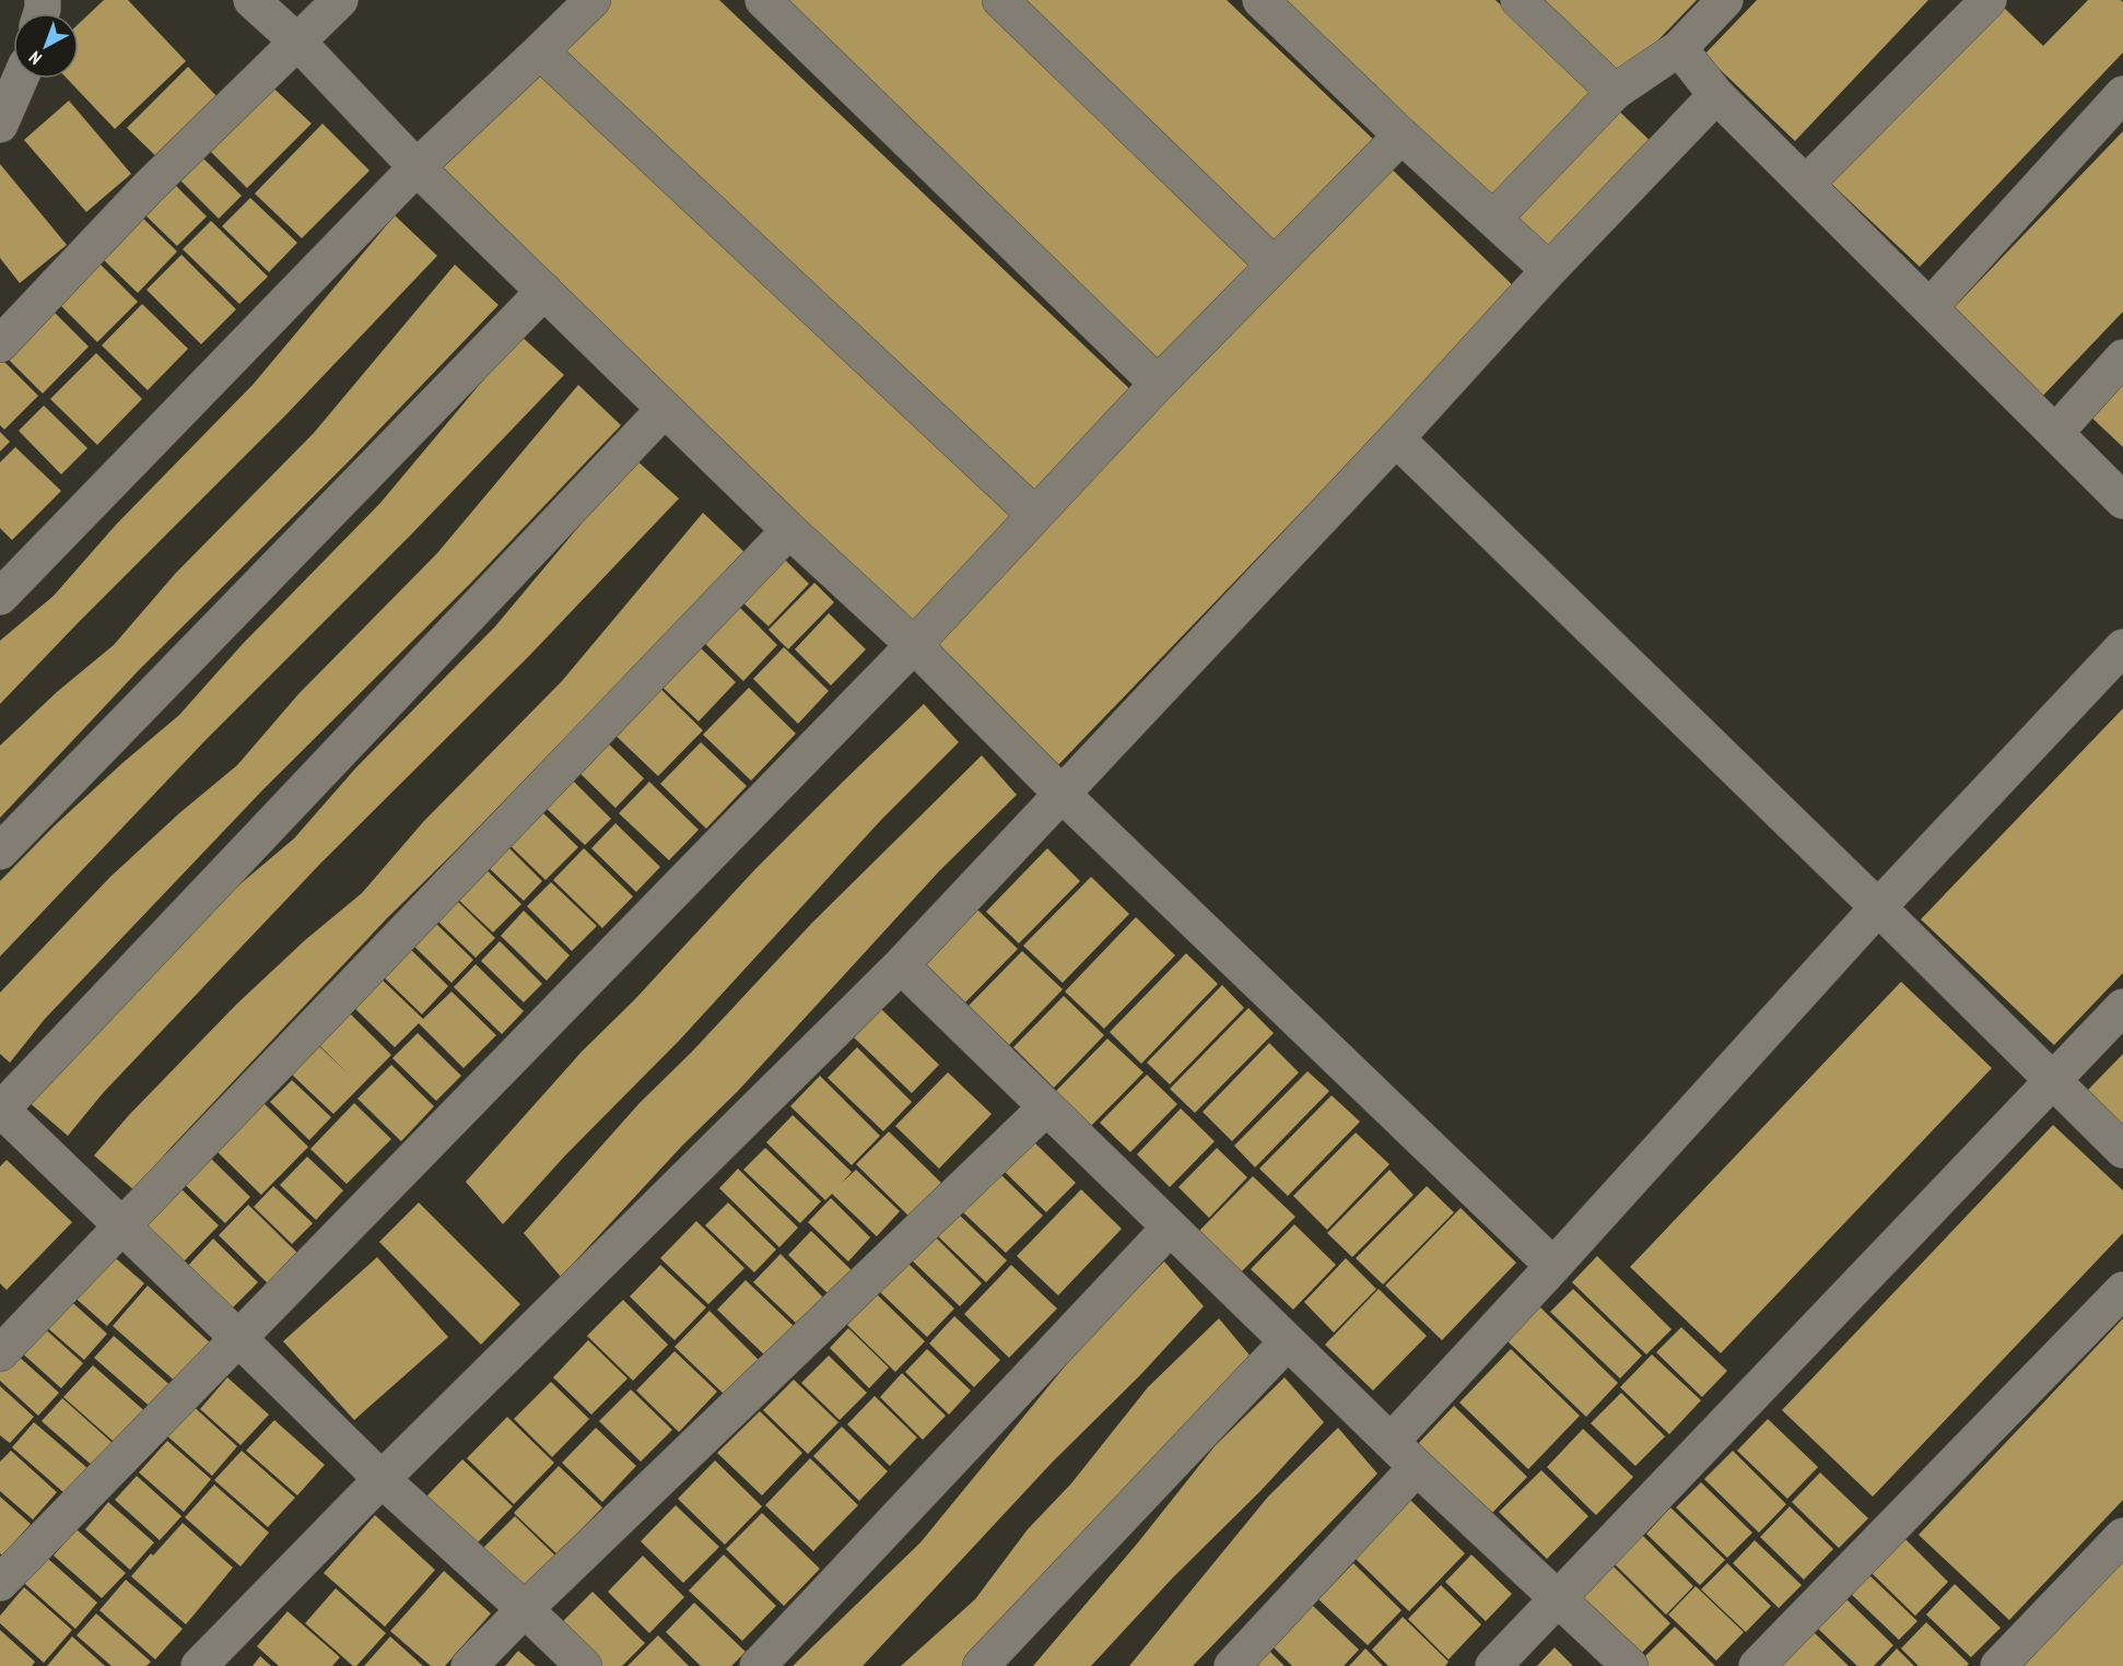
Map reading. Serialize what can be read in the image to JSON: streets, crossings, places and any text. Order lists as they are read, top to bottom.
{
  "north": "bottom left"
}
